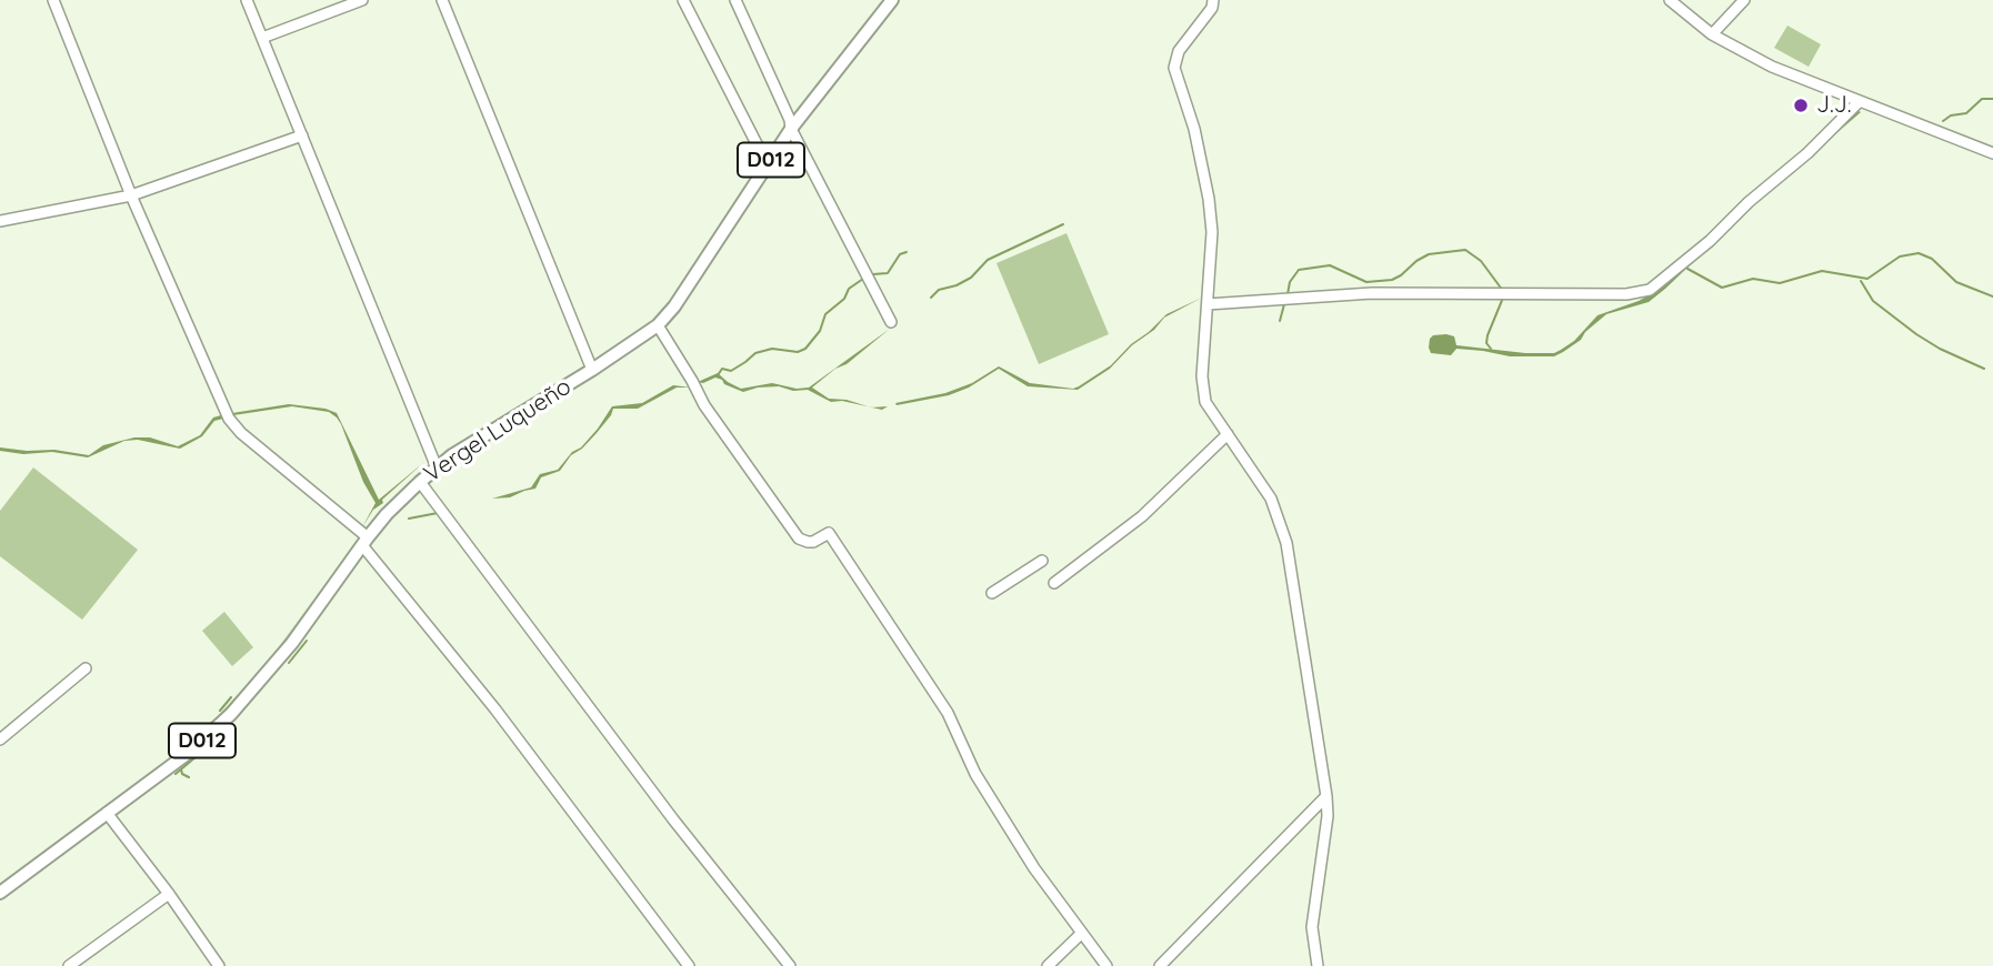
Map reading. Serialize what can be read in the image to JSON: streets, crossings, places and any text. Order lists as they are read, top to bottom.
{
  "streets": {
    "main road": ["D012", "Vergel Luqueño"]
  },
  "places": ["J.J."]
}
